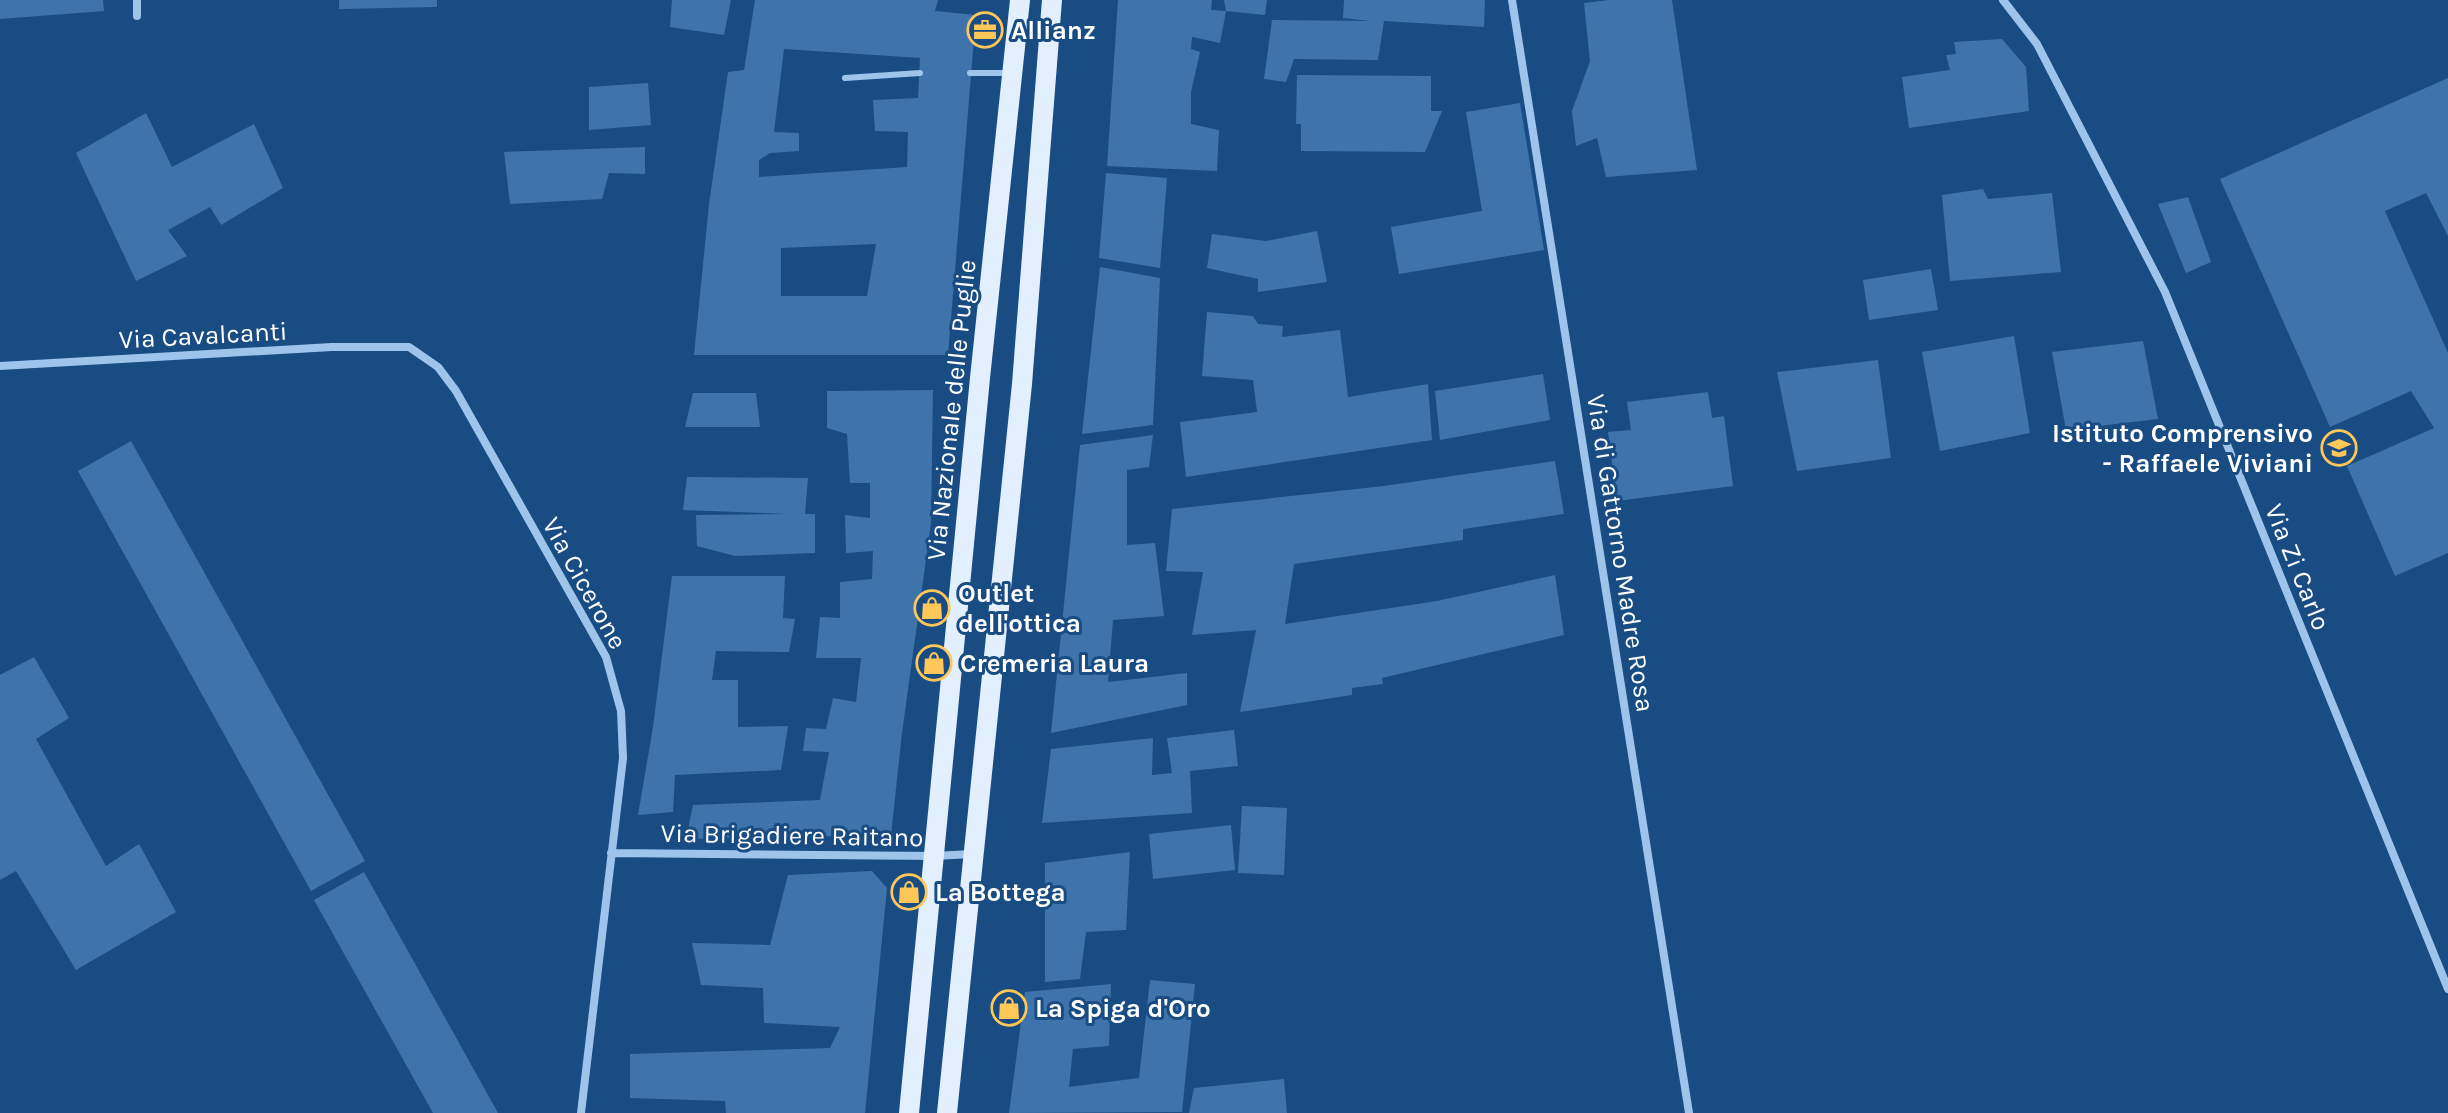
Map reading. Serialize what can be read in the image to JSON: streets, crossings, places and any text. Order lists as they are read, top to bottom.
{
  "streets": {
    "main road": ["Via Nazionale delle Puglie"],
    "street": [
      "Via Cavalcanti",
      "Via di Gattorno Madre Rosa",
      "Via Zi Carlo",
      "Via Cicerone",
      "Via Brigadiere Raitano"
    ]
  },
  "crossings": [
    ["Via Cavalcanti", "Via Cicerone"],
    ["Via Nazionale delle Puglie", "Via Brigadiere Raitano"],
    ["Via Cicerone", "Via Brigadiere Raitano"]
  ],
  "places": {
    "office": ["Allianz"],
    "school or university": ["Istituto Comprensivo - Raffaele Viviani"],
    "shop": [
      "Outlet dell'ottica",
      "Cremeria Laura",
      "La Bottega",
      "La Spiga d'Oro"
    ]
  }
}
